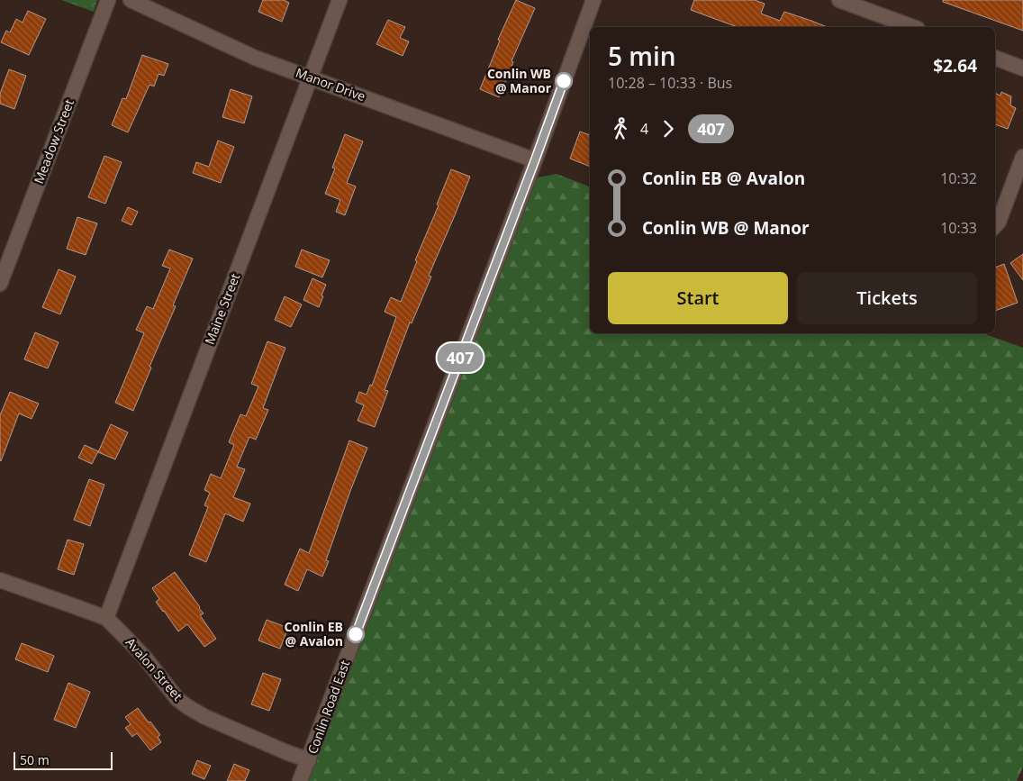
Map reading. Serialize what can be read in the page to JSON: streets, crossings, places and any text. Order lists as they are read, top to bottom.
{
  "streets": {
    "street": [
      "Manor Drive",
      "Meadow Street",
      "Maine Street",
      "Avalon Street",
      "Conlin Road East"
    ]
  },
  "crossings": [
    ["Manor Drive", "Maine Street"],
    ["Manor Drive", "Conlin Road East"],
    ["Maine Street", "Avalon Street"],
    ["Avalon Street", "Conlin Road East"]
  ],
  "places": ["Conlin WB @ Manor", "Conlin EB @ Avalon"],
  "lines": ["bus line 407"],
  "scale_bar": "50 m",
  "page": {
    "on_map": "407",
    "heading": ["5 min", "10:28 – 10:33 · Bus", "$2.64"],
    "legs": ["4", "407"],
    "list": [
      {
        "name": "Conlin EB @ Avalon",
        "value": "10:32"
      },
      {
        "name": "Conlin WB @ Manor",
        "value": "10:33"
      }
    ],
    "buttons": ["Start", "Tickets"],
    "scale": "50 m"
  }
}
